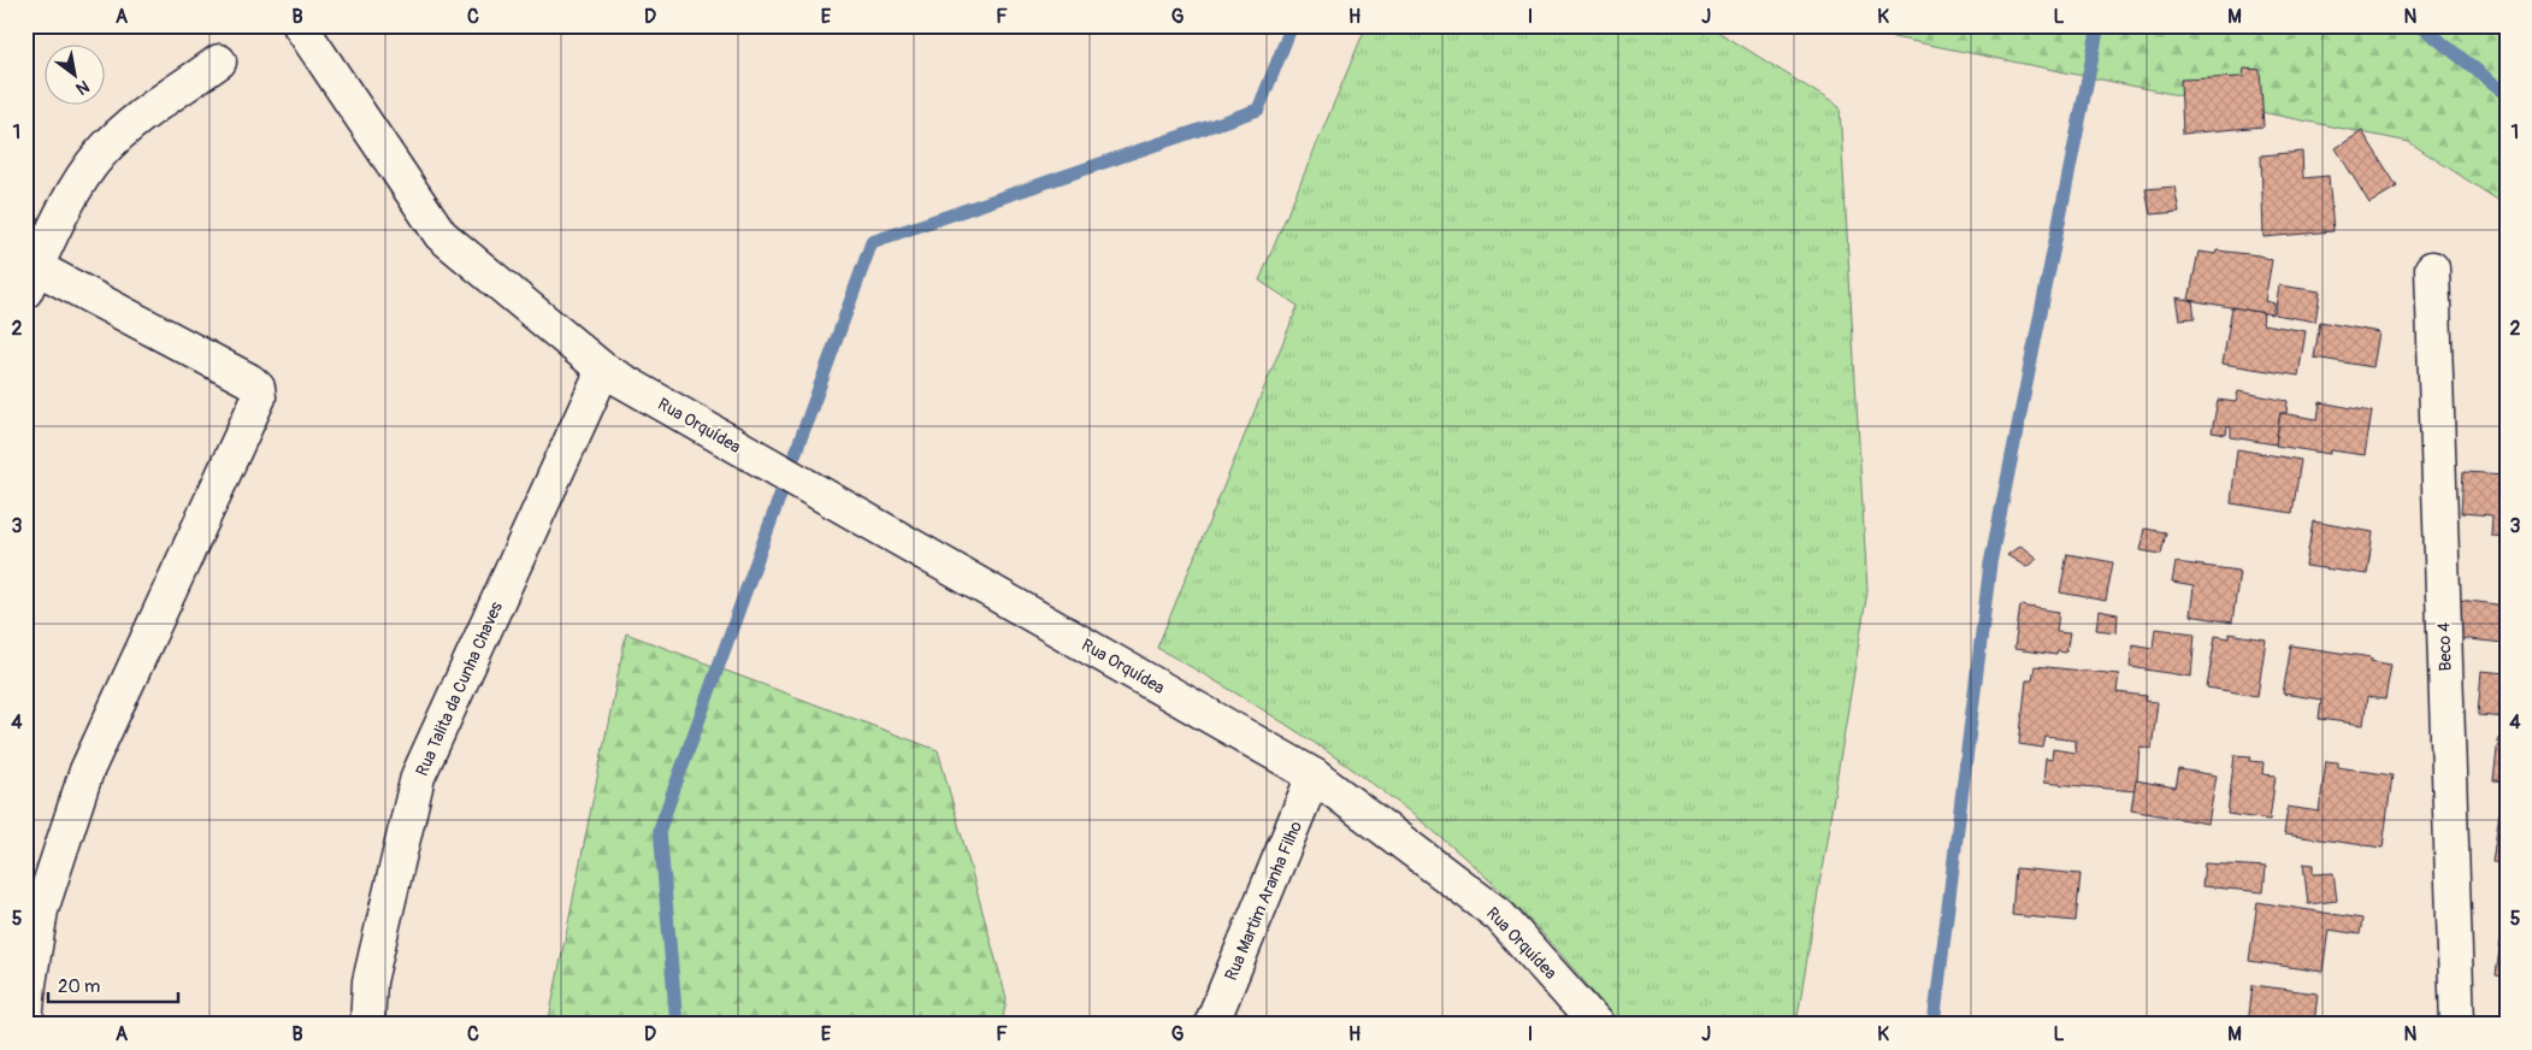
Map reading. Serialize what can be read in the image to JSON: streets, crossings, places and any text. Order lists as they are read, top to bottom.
{
  "streets": {
    "street": [
      "Rua Orquídea",
      "Beco 4",
      "Rua Talita da Cunha Chaves",
      "Rua Martim Aranha Filho"
    ]
  },
  "crossings": [
    ["Rua Orquídea", "Rua Talita da Cunha Chaves"],
    ["Rua Orquídea", "Rua Martim Aranha Filho"]
  ],
  "scale_bar": "20 m",
  "north": "bottom right",
  "grid": {
    "columns": [
      "A",
      "B",
      "C",
      "D",
      "E",
      "F",
      "G",
      "H",
      "I",
      "J",
      "K",
      "L",
      "M",
      "N"
    ],
    "rows": [
      "1",
      "2",
      "3",
      "4",
      "5"
    ]
  }
}
